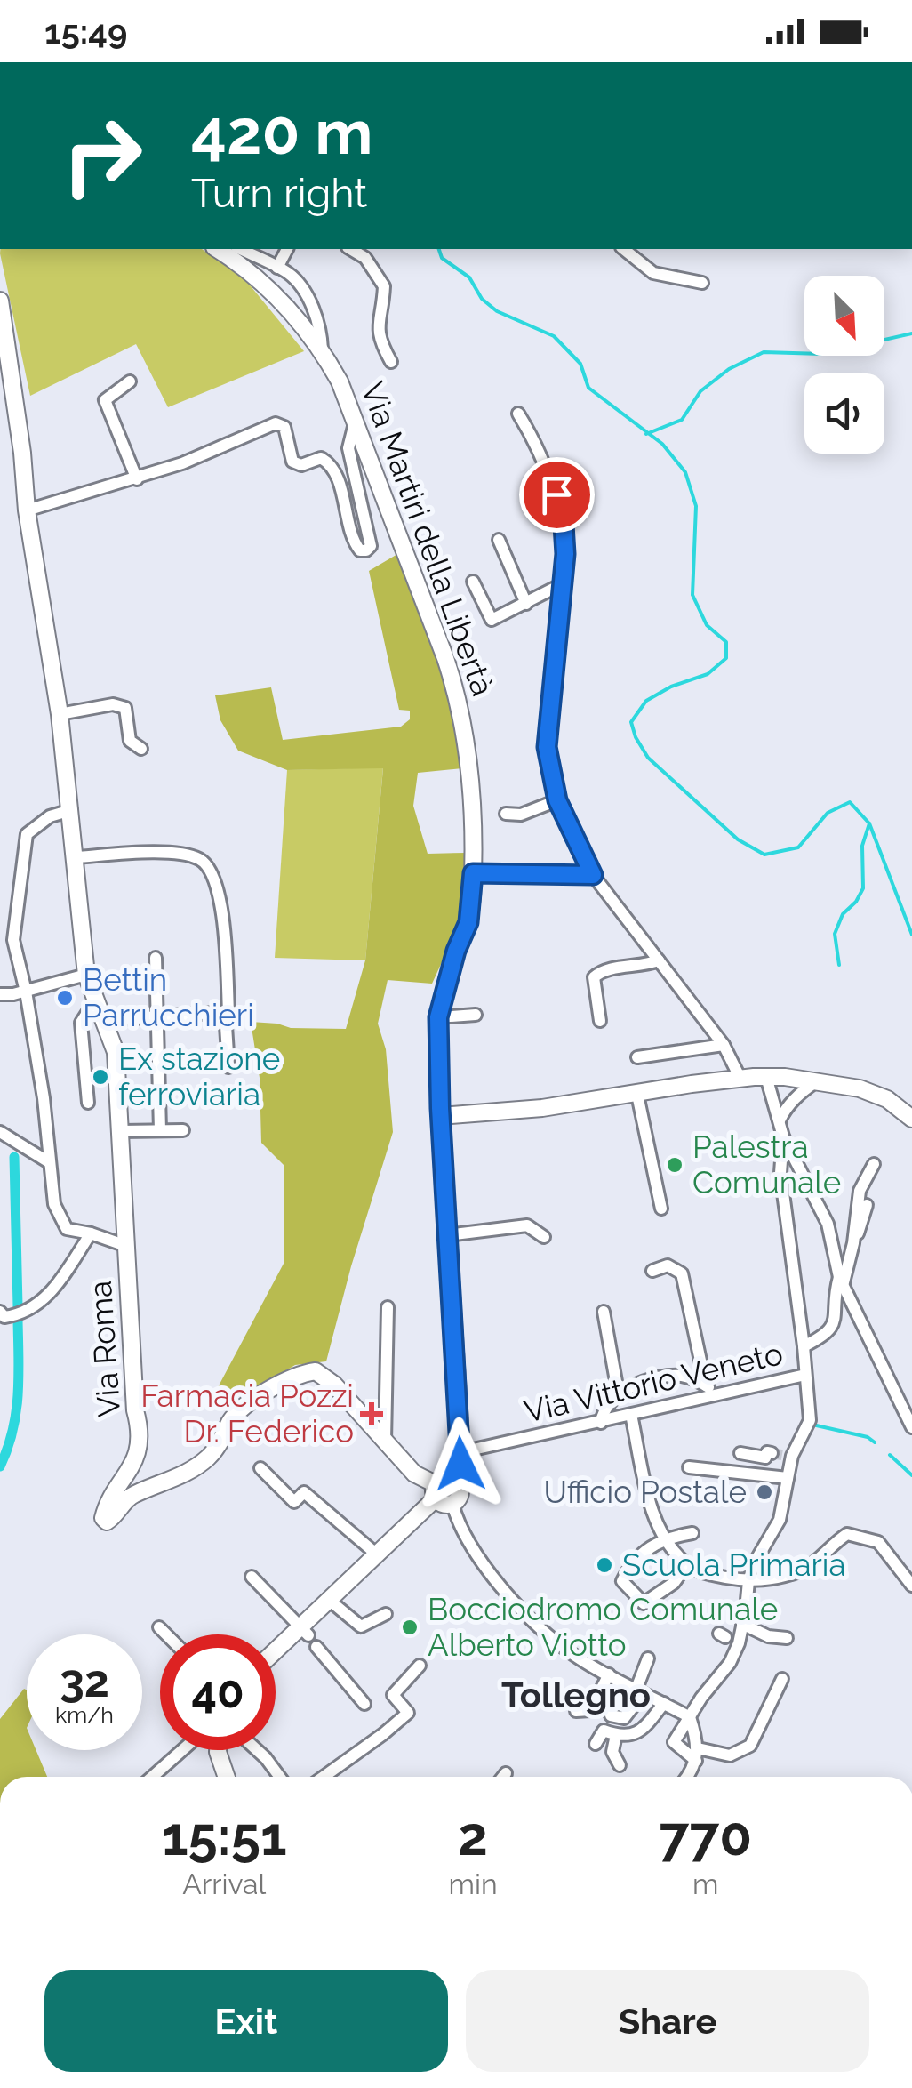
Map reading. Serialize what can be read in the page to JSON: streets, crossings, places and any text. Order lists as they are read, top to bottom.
{
  "streets": {
    "street": ["Via Martiri della Libertà", "Via Roma", "Via Vittorio Veneto"]
  },
  "crossings": [
    ["Via Martiri della Libertà", "Via Roma"],
    ["Via Martiri della Libertà", "Via Vittorio Veneto"]
  ],
  "districts": ["Tollegno"],
  "places": {
    "other": [
      "Bettin Parrucchieri",
      "Ex stazione ferroviaria",
      "Palestra Comunale",
      "Ufficio Postale",
      "Scuola Primaria",
      "Bocciodromo Comunale Alberto Viotto"
    ],
    "health": ["Farmacia Pozzi Dr. Federico"]
  },
  "north": "bottom right",
  "page": {
    "status": "15:49",
    "turn": ["420 m", "Turn right"],
    "speed": "32 km/h",
    "limit": "40",
    "eta": [
      "15:51",
      "Arrival",
      "2",
      "min",
      "770",
      "m"
    ],
    "buttons": ["Exit", "Share"]
  }
}
